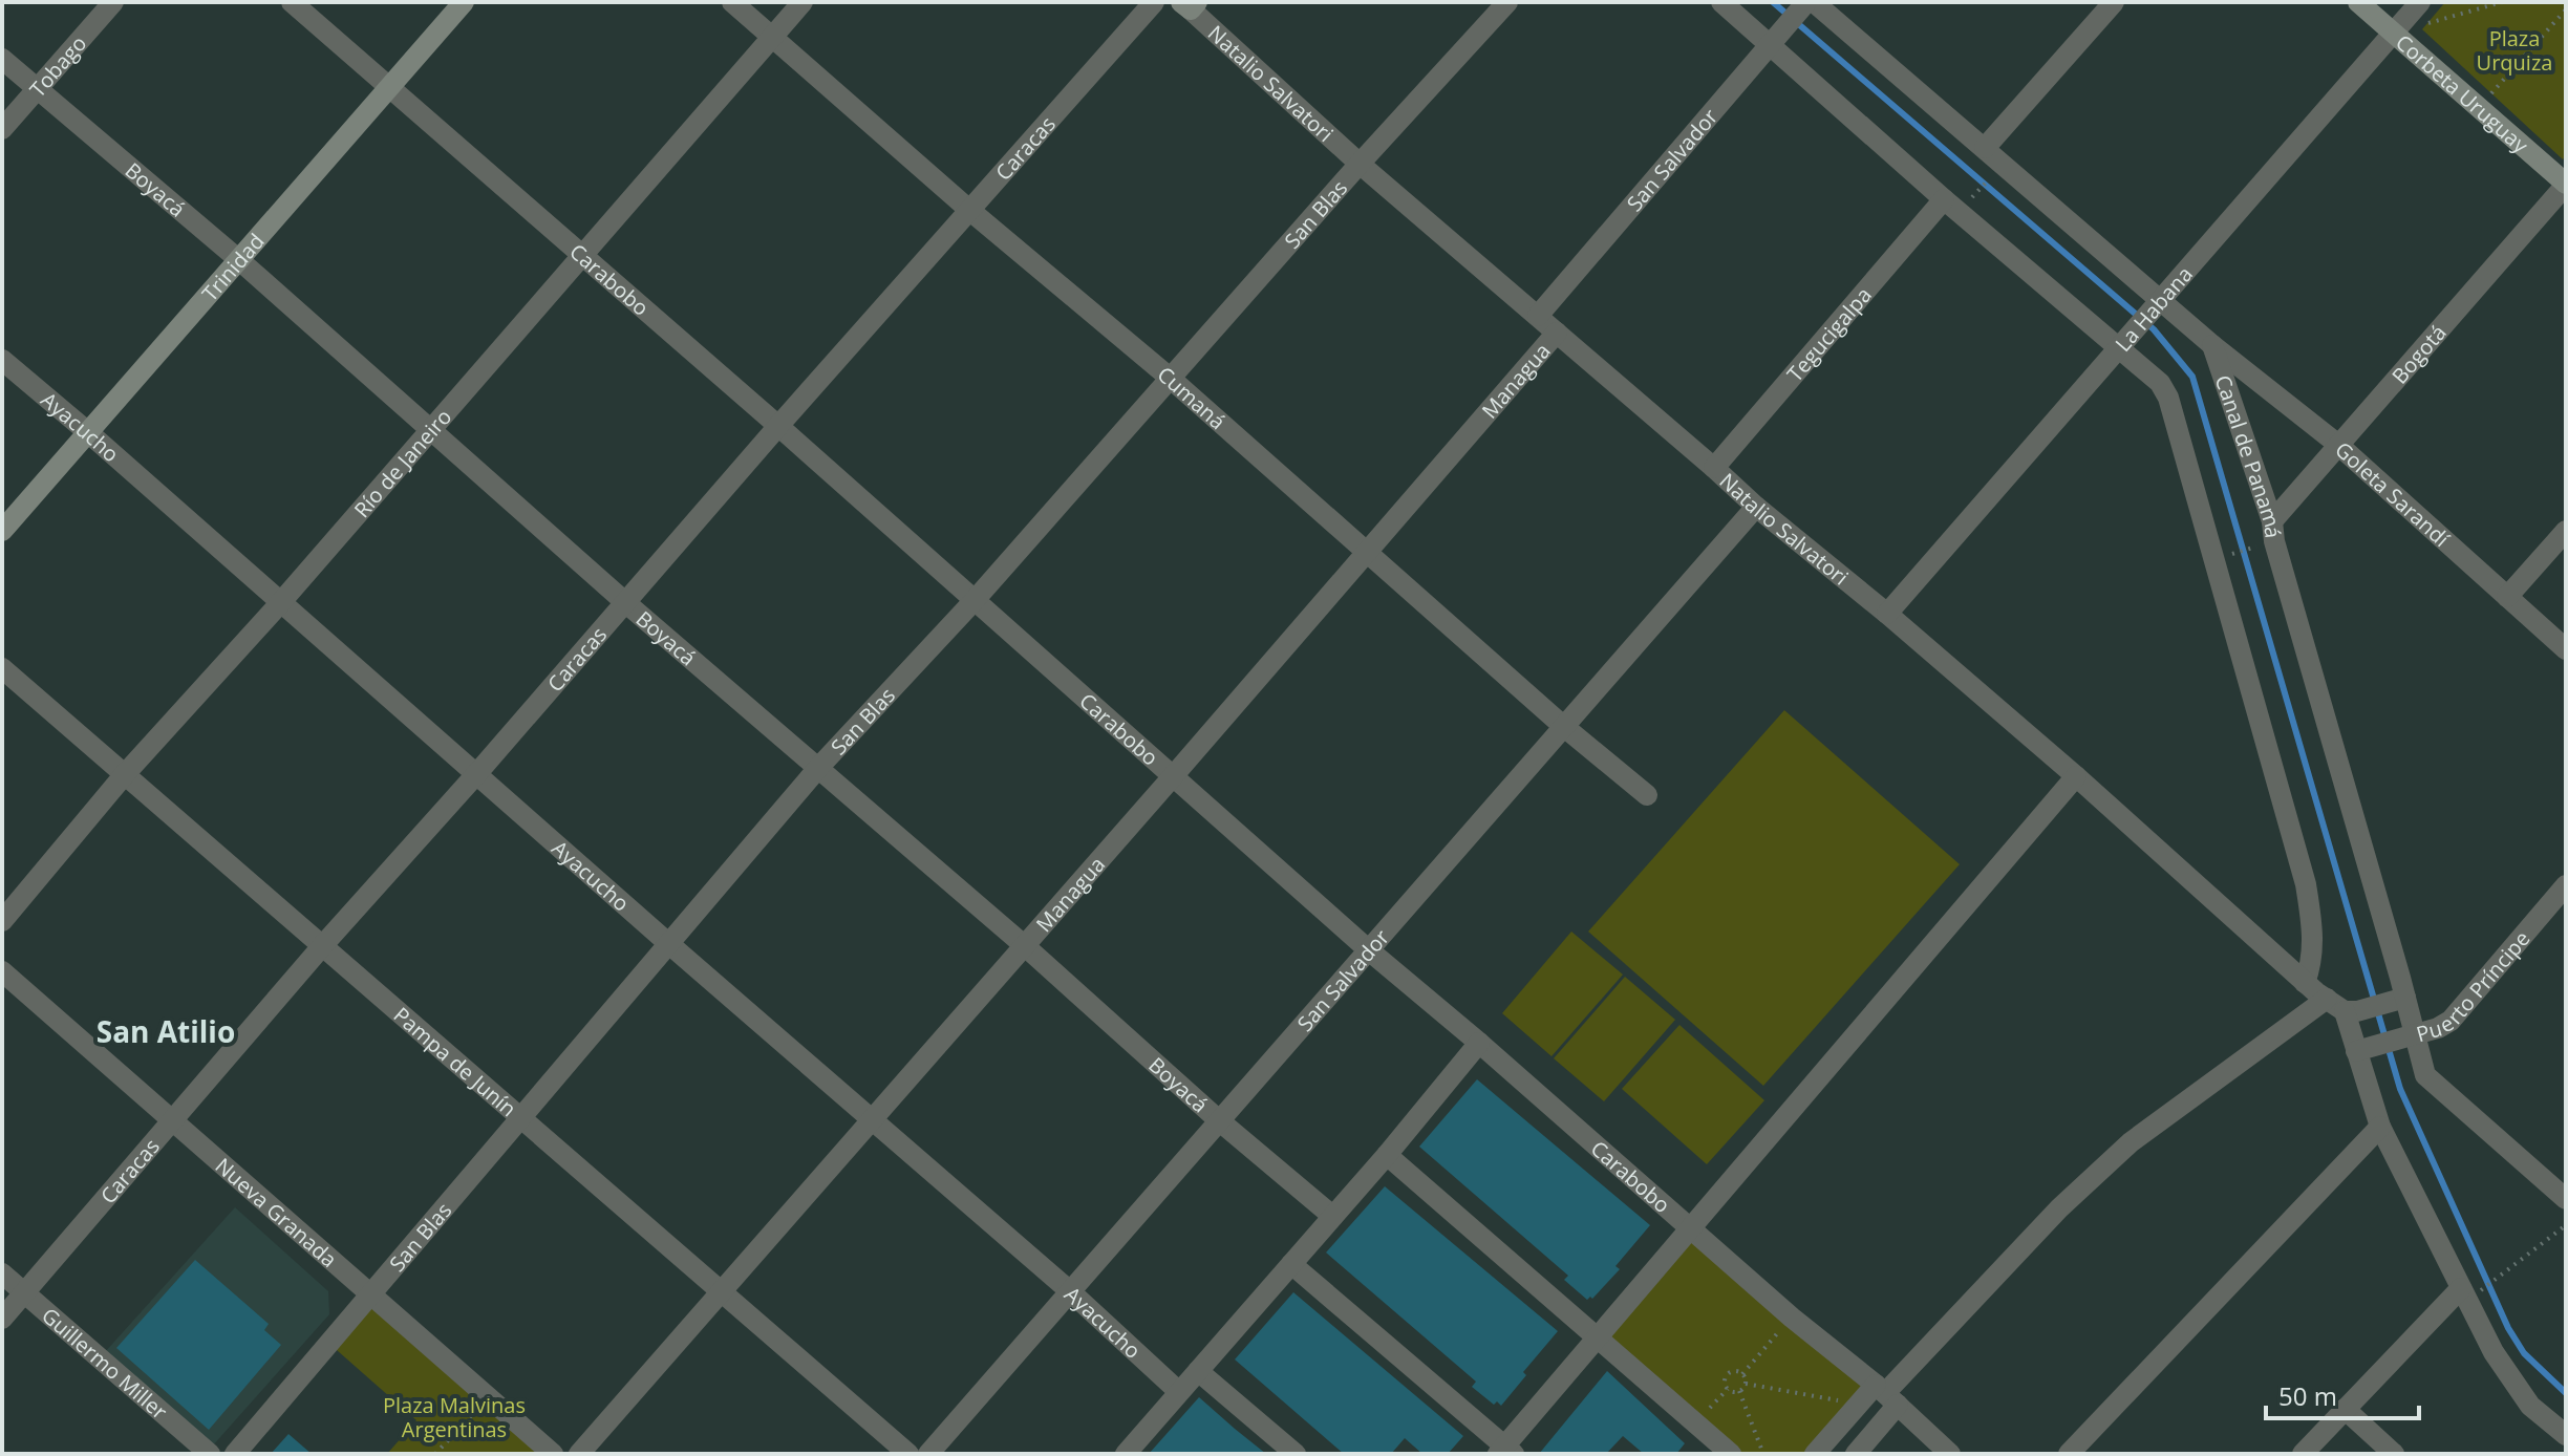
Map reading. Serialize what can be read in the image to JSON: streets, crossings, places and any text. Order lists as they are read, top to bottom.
{
  "streets": {
    "street": [
      "Tobago",
      "Natalio Salvatori",
      "Corbeta Uruguay",
      "Caracas",
      "San Salvador",
      "Boyacá",
      "San Blas",
      "Trinidad",
      "Carabobo",
      "La Habana",
      "Tegucigalpa",
      "Bogotá",
      "Managua",
      "Cumaná",
      "Ayacucho",
      "Canal de Panamá",
      "Río de Janeiro",
      "Goleta Sarandí",
      "Puerto Príncipe",
      "Pampa de Junín",
      "Nueva Granada",
      "Guillermo Miller"
    ]
  },
  "crossings": [
    ["Tobago", "Boyacá"],
    ["Natalio Salvatori", "San Salvador"],
    ["Natalio Salvatori", "San Blas"],
    ["Natalio Salvatori", "La Habana"],
    ["Natalio Salvatori", "Tegucigalpa"],
    ["Natalio Salvatori", "Managua"],
    ["Corbeta Uruguay", "La Habana"],
    ["Corbeta Uruguay", "Bogotá"],
    ["Caracas", "Boyacá"],
    ["Caracas", "Carabobo"],
    ["Caracas", "Cumaná"],
    ["Caracas", "Ayacucho"],
    ["Caracas", "Pampa de Junín"],
    ["Caracas", "Nueva Granada"],
    ["Caracas", "Guillermo Miller"],
    ["San Salvador", "Boyacá"],
    ["San Salvador", "Carabobo"],
    ["San Salvador", "Cumaná"],
    ["San Salvador", "Ayacucho"],
    ["Boyacá", "San Blas"],
    ["Boyacá", "Trinidad"],
    ["Boyacá", "Managua"],
    ["Boyacá", "Río de Janeiro"],
    ["San Blas", "Carabobo"],
    ["San Blas", "Cumaná"],
    ["San Blas", "Ayacucho"],
    ["San Blas", "Pampa de Junín"],
    ["San Blas", "Nueva Granada"],
    ["Trinidad", "Carabobo"],
    ["Trinidad", "Ayacucho"],
    ["Carabobo", "Managua"],
    ["Carabobo", "Río de Janeiro"],
    ["Bogotá", "Canal de Panamá"],
    ["Bogotá", "Goleta Sarandí"],
    ["Managua", "Cumaná"],
    ["Managua", "Ayacucho"],
    ["Managua", "Pampa de Junín"],
    ["Cumaná", "Río de Janeiro"],
    ["Ayacucho", "Río de Janeiro"],
    ["Canal de Panamá", "Goleta Sarandí"],
    ["Canal de Panamá", "Puerto Príncipe"],
    ["Río de Janeiro", "Pampa de Junín"]
  ],
  "districts": ["San Atilio"],
  "parks": ["Plaza Urquiza", "Plaza Malvinas Argentinas"],
  "scale_bar": "50 m"
}
